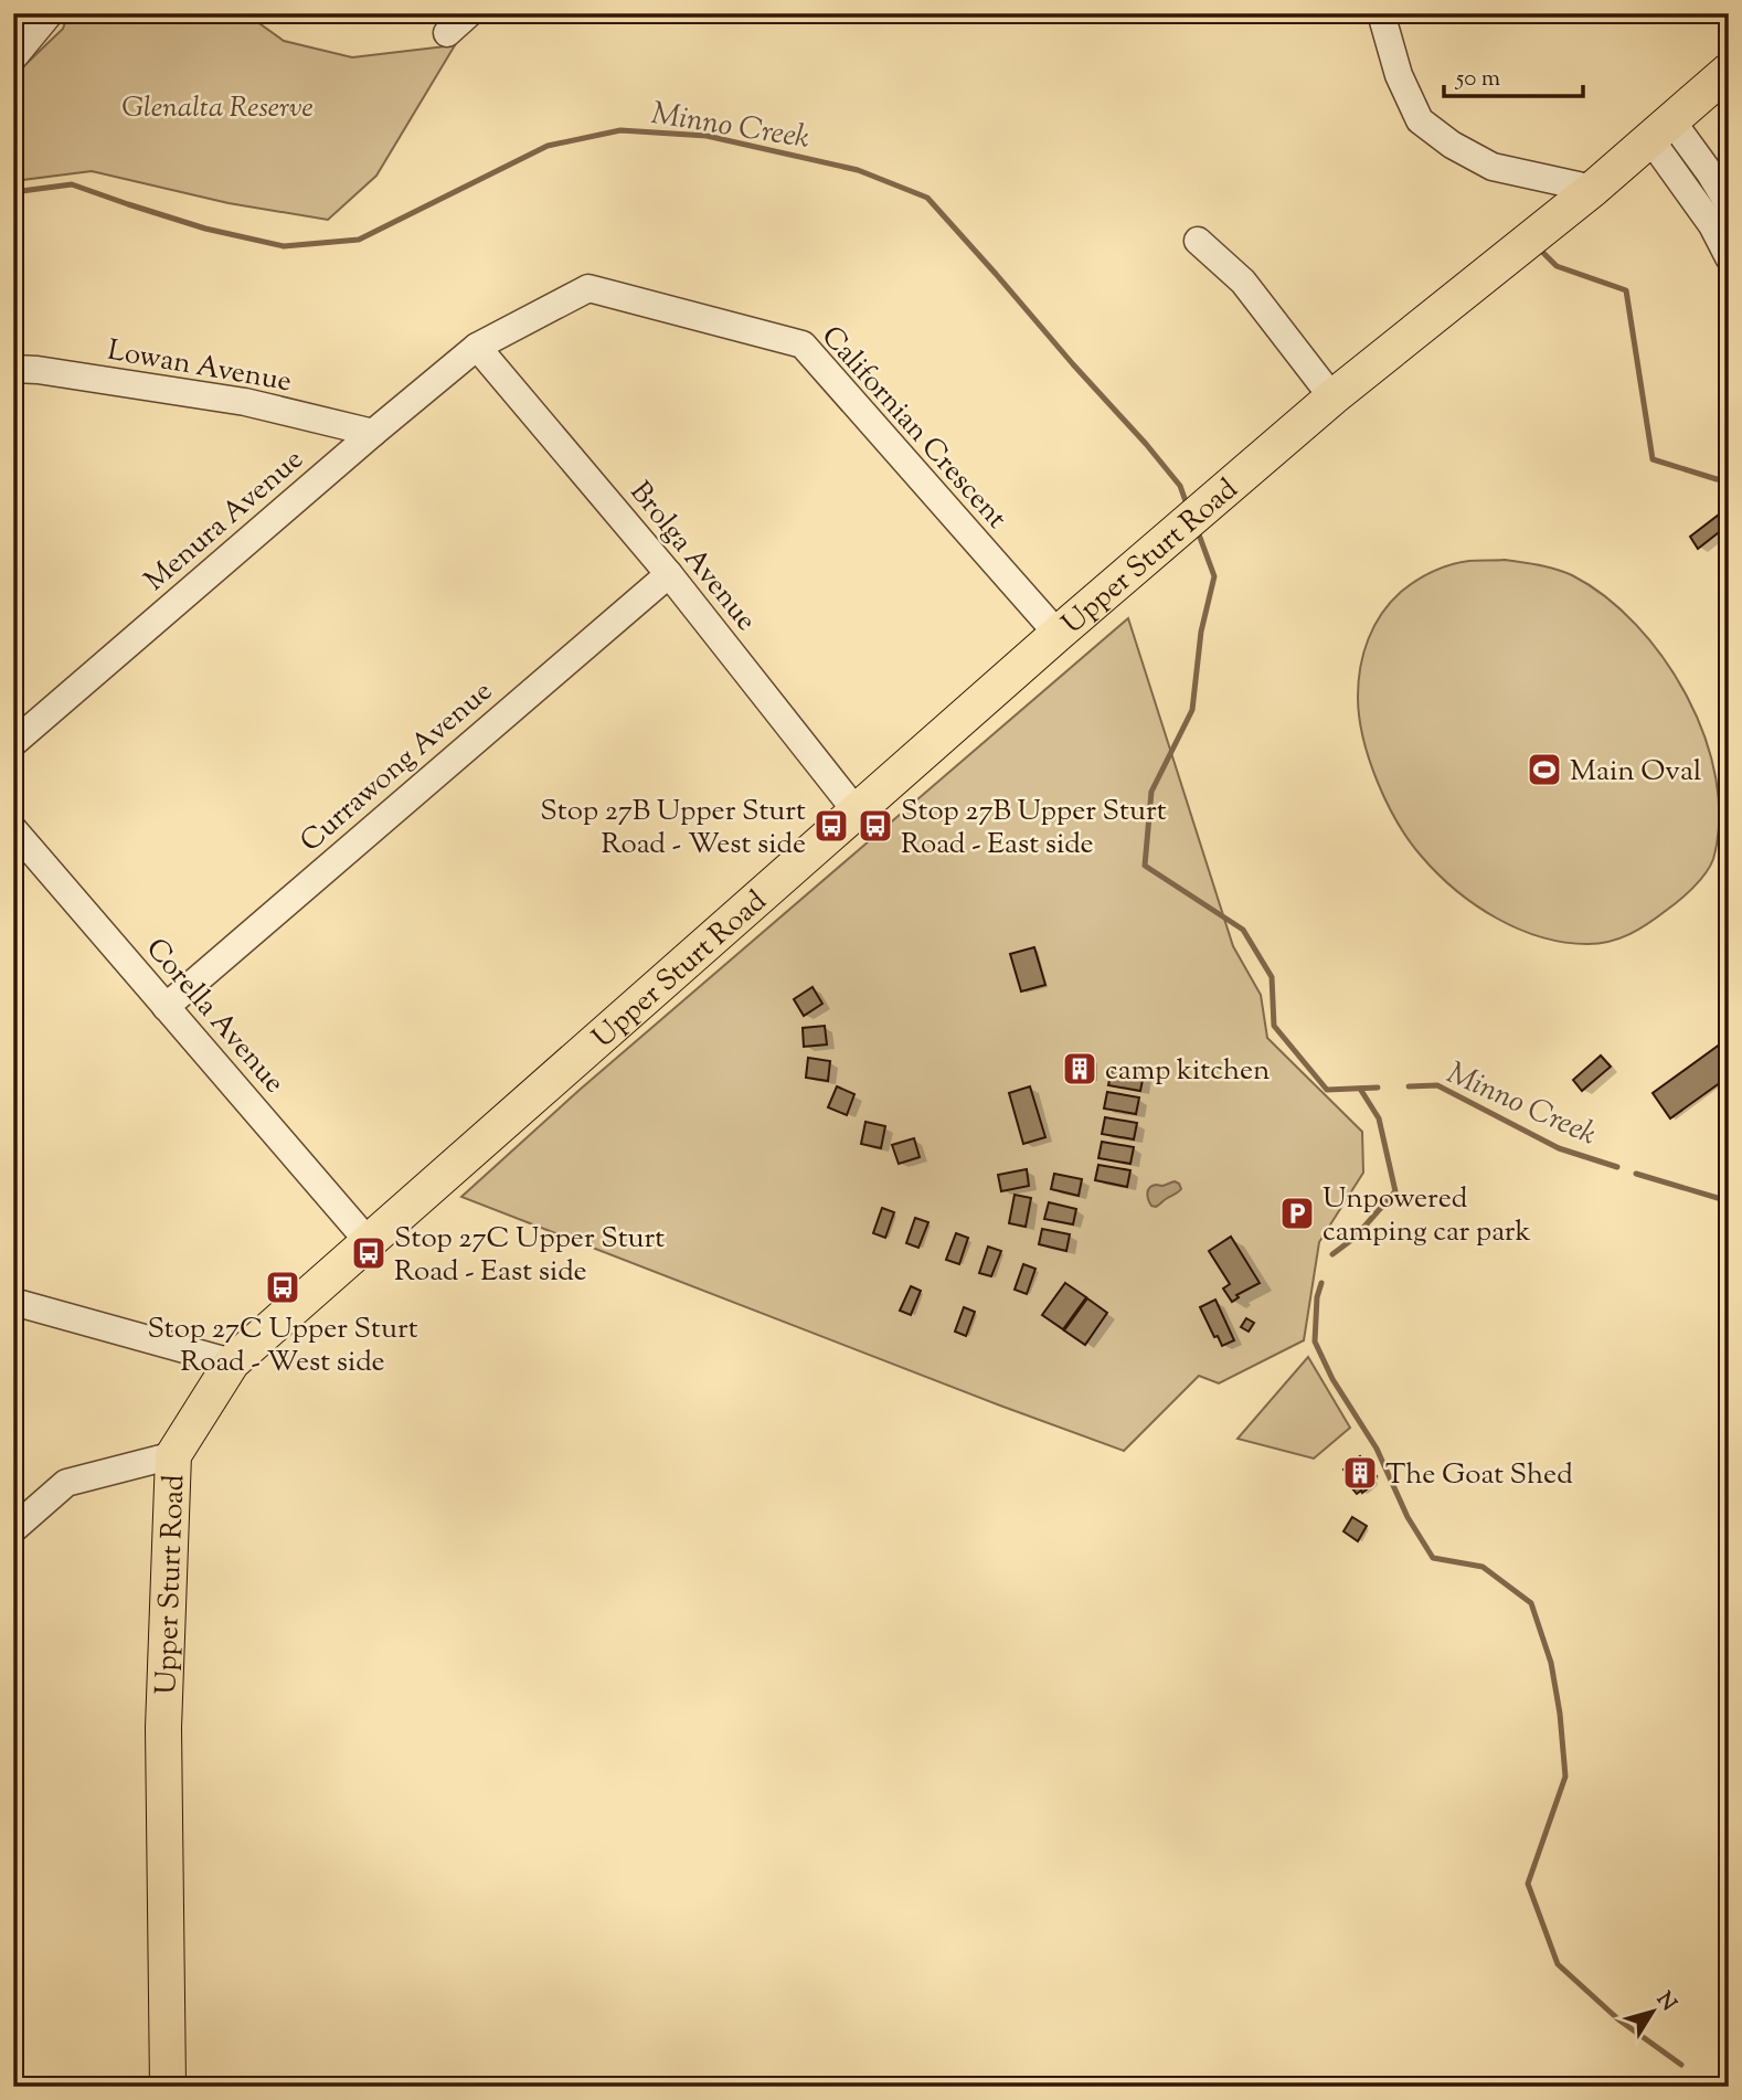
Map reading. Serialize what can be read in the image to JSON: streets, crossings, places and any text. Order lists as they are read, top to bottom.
{
  "streets": {
    "main road": ["Upper Sturt Road"],
    "street": [
      "Lowan Avenue",
      "Californian Crescent",
      "Menura Avenue",
      "Brolga Avenue",
      "Currawong Avenue",
      "Corella Avenue"
    ]
  },
  "crossings": [
    ["Lowan Avenue", "Menura Avenue"],
    ["Californian Crescent", "Menura Avenue"],
    ["Californian Crescent", "Brolga Avenue"],
    ["Californian Crescent", "Upper Sturt Road"],
    ["Menura Avenue", "Brolga Avenue"],
    ["Brolga Avenue", "Upper Sturt Road"],
    ["Brolga Avenue", "Currawong Avenue"],
    ["Upper Sturt Road", "Corella Avenue"],
    ["Currawong Avenue", "Corella Avenue"]
  ],
  "water": ["Minno Creek"],
  "parks": ["Glenalta Reserve"],
  "places": {
    "sports": ["Main Oval"],
    "bus stop": [
      "Stop 27B Upper Sturt Road - West side",
      "Stop 27B Upper Sturt Road - East side",
      "Stop 27C Upper Sturt Road - East side",
      "Stop 27C Upper Sturt Road - West side"
    ],
    "building": ["camp kitchen", "The Goat Shed"],
    "parking": ["Unpowered camping car park"]
  },
  "scale_bar": "50 m",
  "north": "top right"
}
